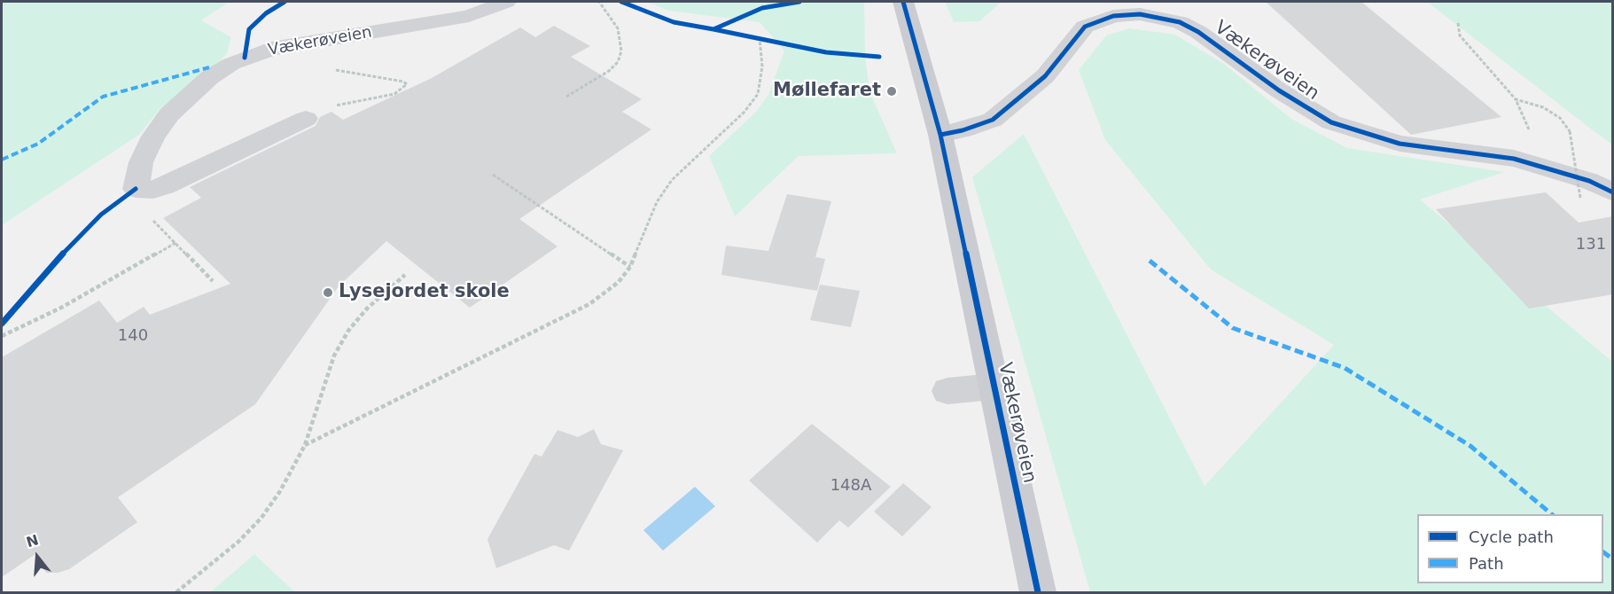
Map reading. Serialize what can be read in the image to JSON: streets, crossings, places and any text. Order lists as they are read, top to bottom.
{
  "streets": {
    "main road": ["Vækerøveien"]
  },
  "places": ["Møllefaret", "Lysejordet skole"],
  "house_numbers": ["131", "140", "148A"],
  "legend": ["Cycle path", "Path"],
  "north": "top"
}
